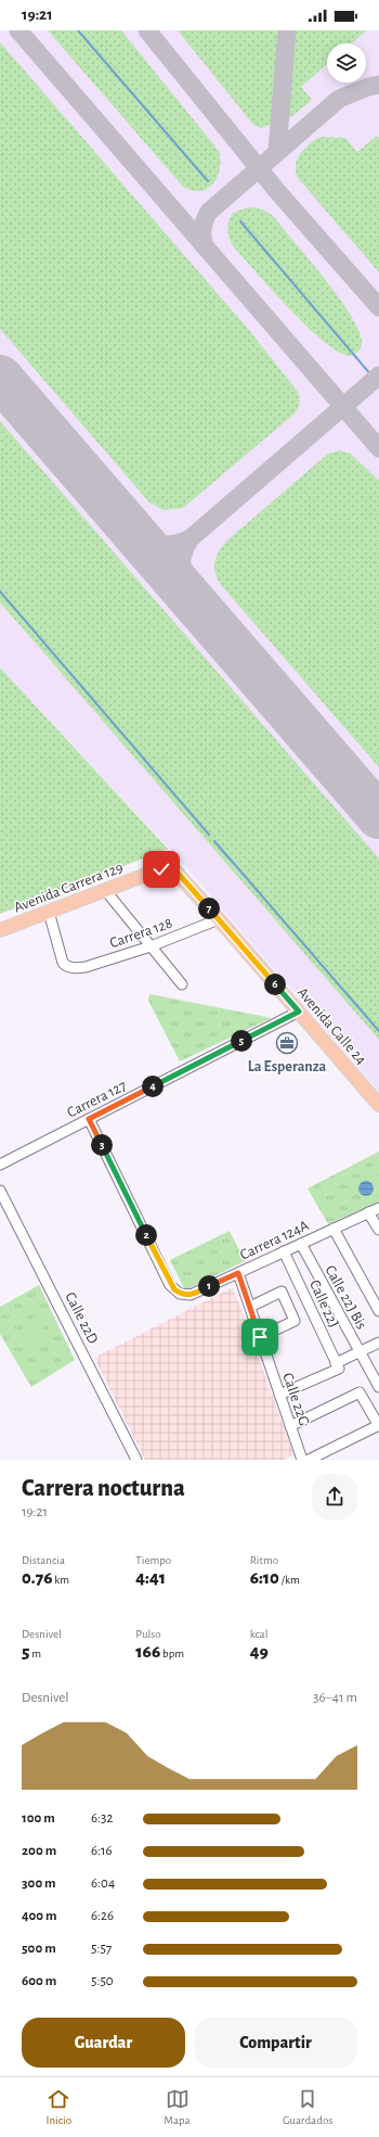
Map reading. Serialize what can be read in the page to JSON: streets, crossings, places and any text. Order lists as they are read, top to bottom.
{
  "streets": {
    "main road": ["Avenida Carrera 129", "Avenida Calle 24"],
    "street": [
      "Carrera 128",
      "Carrera 127",
      "Carrera 124A",
      "Calle 22J Bis",
      "Calle 22J",
      "Calle 22D",
      "Calle 22G"
    ]
  },
  "crossings": [
    ["Avenida Carrera 129", "Carrera 128"],
    ["Avenida Carrera 129", "Avenida Calle 24"],
    ["Carrera 128", "Avenida Calle 24"],
    ["Avenida Calle 24", "Carrera 127"],
    ["Carrera 127", "Carrera 124A"],
    ["Carrera 124A", "Calle 22J Bis"],
    ["Carrera 124A", "Calle 22J"],
    ["Carrera 124A", "Calle 22G"]
  ],
  "places": {
    "office": ["La Esperanza"]
  },
  "page": {
    "status": "19:21",
    "pins": [
      "7",
      "6",
      "5",
      "4",
      "3",
      "2",
      "1"
    ],
    "heading": ["Carrera nocturna", "19:21"],
    "stats": [
      ["Distancia", "0.76 km"],
      ["Tiempo", "4:41"],
      ["Ritmo", "6:10 /km"],
      ["Desnivel", "5 m"],
      ["Pulso", "166 bpm"],
      ["kcal", "49"]
    ],
    "chart": ["Desnivel", "36–41 m"],
    "list": [
      {
        "name": "100 m",
        "note": "6:32"
      },
      {
        "name": "200 m",
        "note": "6:16"
      },
      {
        "name": "300 m",
        "note": "6:04"
      },
      {
        "name": "400 m",
        "note": "6:26"
      },
      {
        "name": "500 m",
        "note": "5:57"
      },
      {
        "name": "600 m",
        "note": "5:50"
      }
    ],
    "buttons": ["Guardar", "Compartir"],
    "tabs": ["Inicio", "Mapa", "Guardados"]
  }
}
